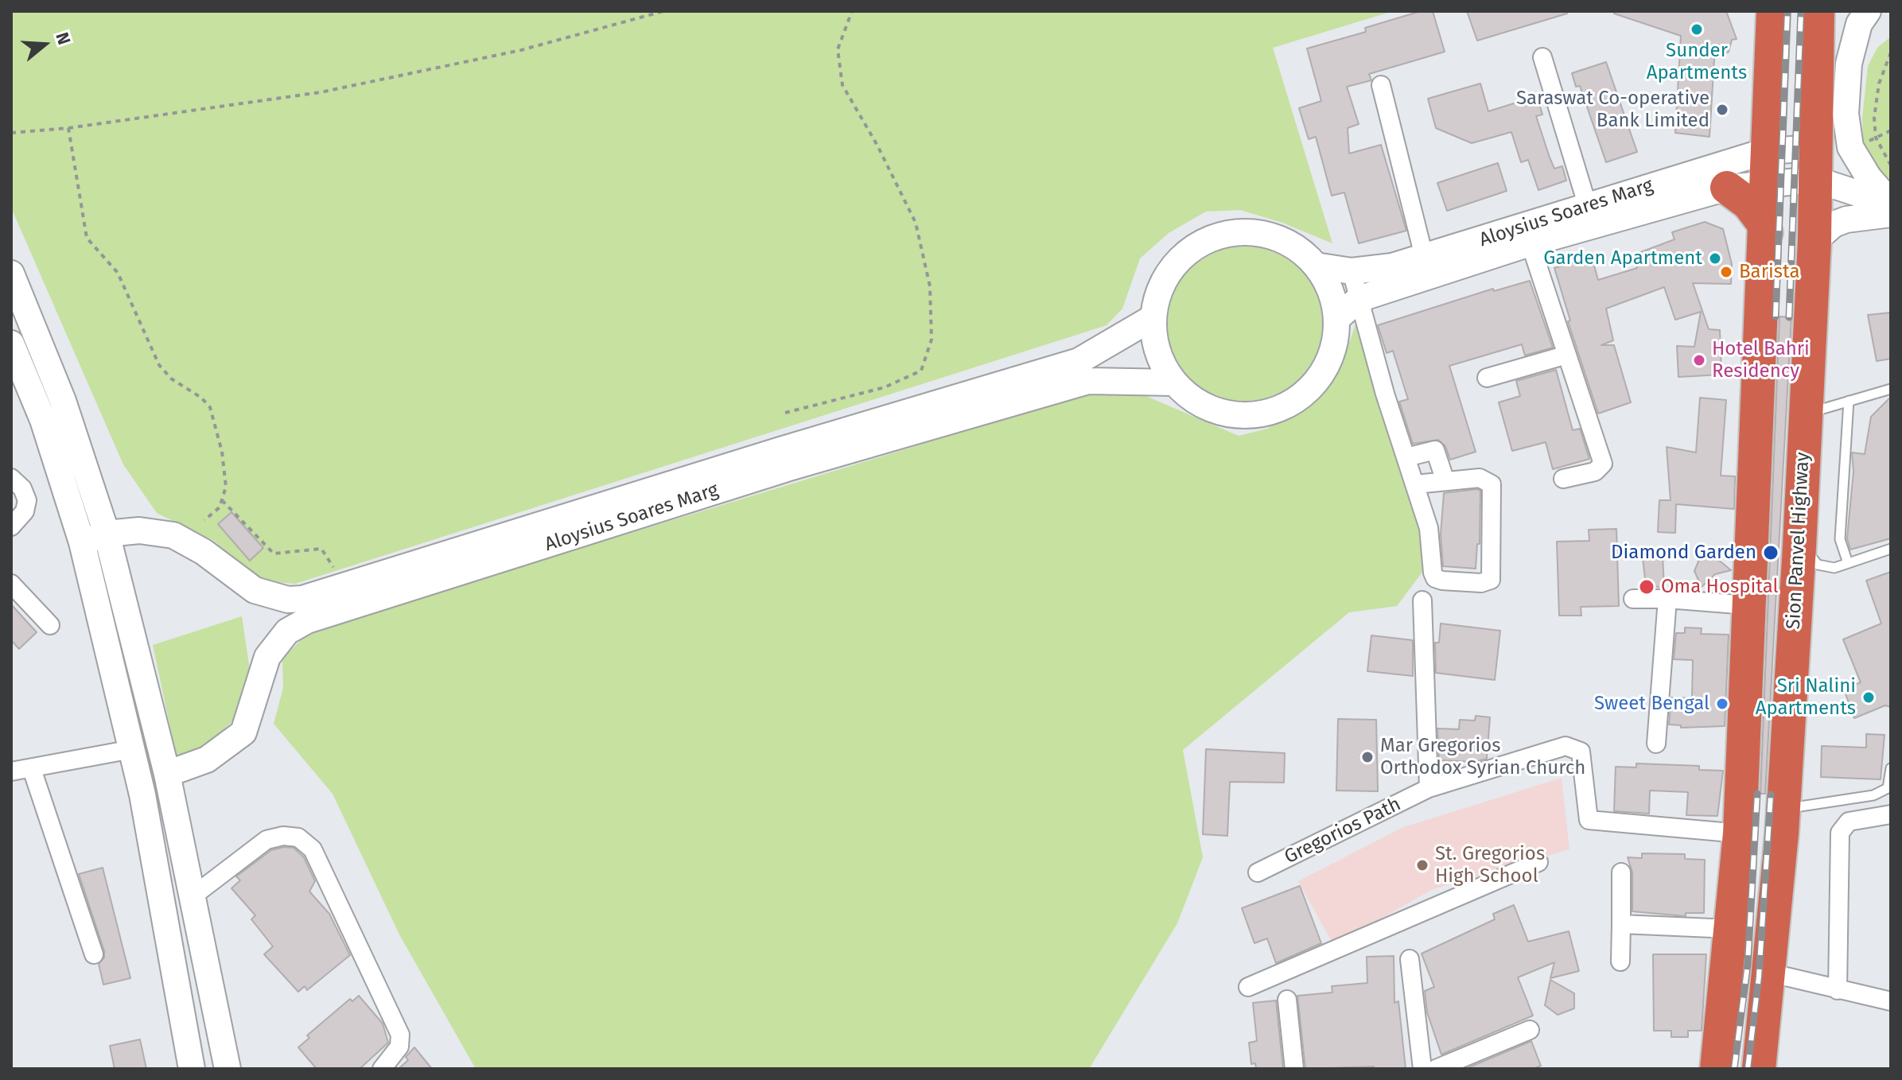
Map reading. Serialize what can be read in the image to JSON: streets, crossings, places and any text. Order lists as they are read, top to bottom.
{
  "streets": {
    "highway": ["Sion Panvel Highway"],
    "main road": ["Aloysius Soares Marg"],
    "street": ["Gregorios Path"]
  },
  "places": [
    "Sunder Apartments",
    "Saraswat Co-operative Bank Limited",
    "Garden Apartment",
    "Barista",
    "Hotel Bahri Residency",
    "Diamond Garden",
    "Oma Hospital",
    "Sri Nalini Apartments",
    "Sweet Bengal",
    "Mar Gregorios Orthodox Syrian Church",
    "St. Gregorios High School"
  ],
  "north": "right"
}
